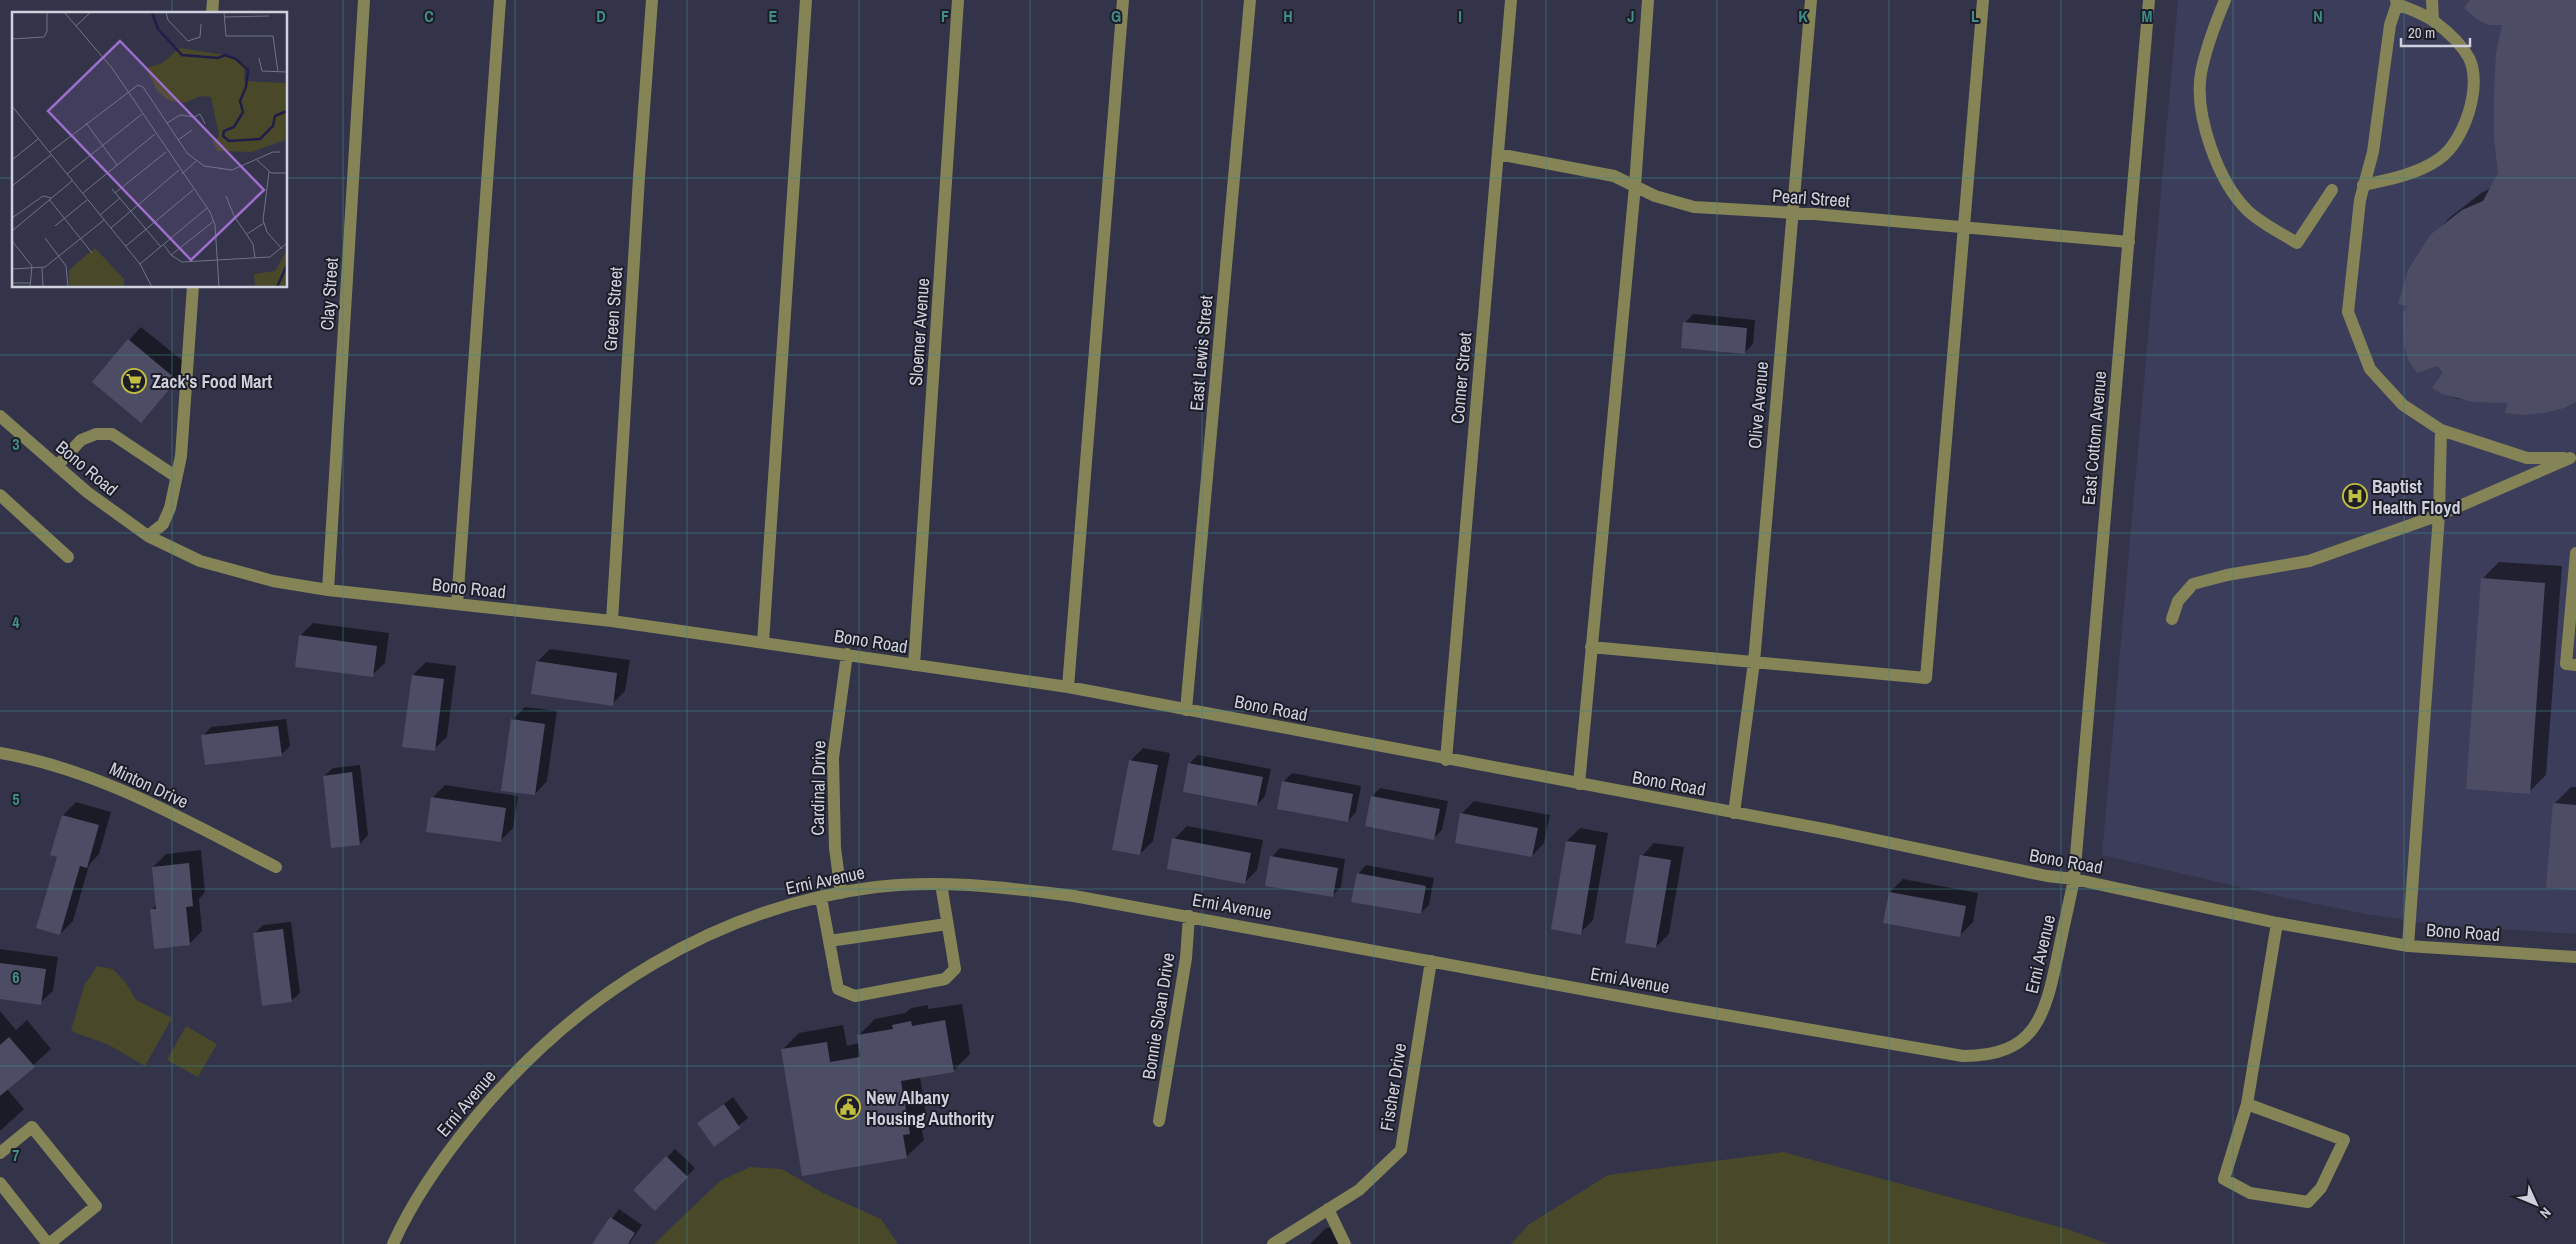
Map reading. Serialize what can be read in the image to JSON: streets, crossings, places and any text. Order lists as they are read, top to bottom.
{
  "streets": {
    "street": [
      "Pearl Street",
      "Clay Street",
      "Green Street",
      "Sloemer Avenue",
      "East Lewis Street",
      "Conner Street",
      "Olive Avenue",
      "East Cottom Avenue",
      "Bono Road",
      "Minton Drive",
      "Cardinal Drive",
      "Erni Avenue",
      "Bonnie Sloan Drive",
      "Fischer Drive"
    ]
  },
  "crossings": [
    ["Pearl Street", "Conner Street"],
    ["Pearl Street", "Olive Avenue"],
    ["Pearl Street", "East Cottom Avenue"],
    ["Clay Street", "Bono Road"],
    ["Green Street", "Bono Road"],
    ["Sloemer Avenue", "Bono Road"],
    ["East Lewis Street", "Bono Road"],
    ["Conner Street", "Bono Road"],
    ["Olive Avenue", "Bono Road"],
    ["East Cottom Avenue", "Bono Road"],
    ["East Cottom Avenue", "Erni Avenue"],
    ["Bono Road", "Cardinal Drive"],
    ["Bono Road", "Erni Avenue"],
    ["Cardinal Drive", "Erni Avenue"],
    ["Erni Avenue", "Bonnie Sloan Drive"],
    ["Erni Avenue", "Fischer Drive"]
  ],
  "places": {
    "supermarket": ["Zack's Food Mart"],
    "hospital": ["Baptist Health Floyd"],
    "public building": ["New Albany Housing Authority"]
  },
  "scale_bar": "20 m",
  "north": "bottom right",
  "grid": {
    "columns": [
      "C",
      "D",
      "E",
      "F",
      "G",
      "H",
      "I",
      "J",
      "K",
      "L",
      "M",
      "N"
    ],
    "rows": [
      "3",
      "4",
      "5",
      "6",
      "7"
    ]
  }
}
